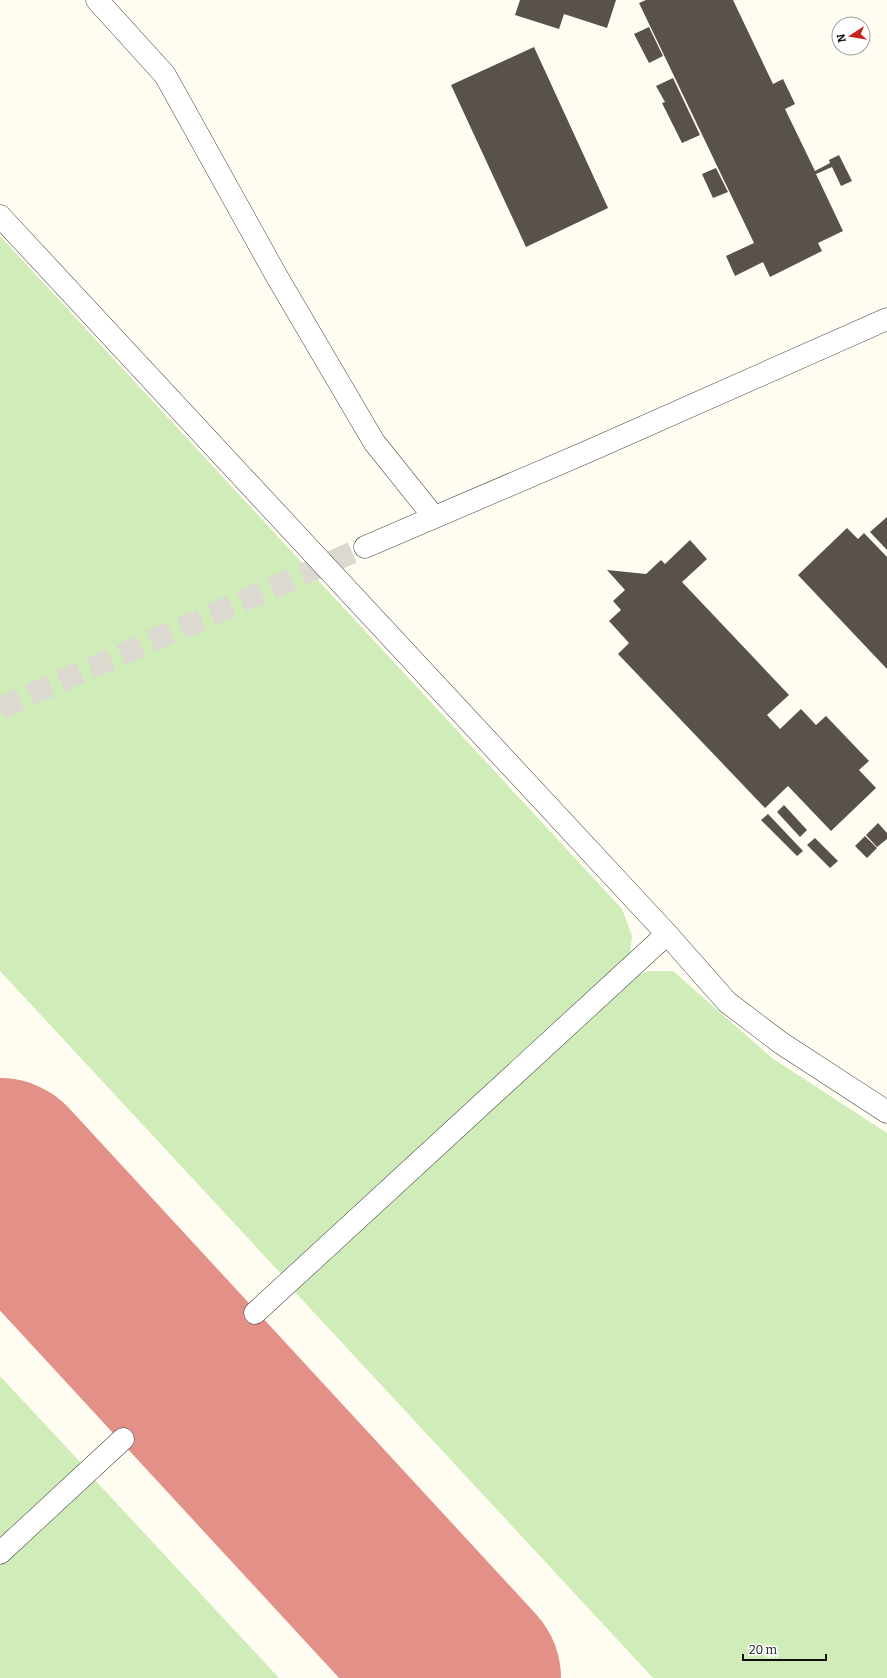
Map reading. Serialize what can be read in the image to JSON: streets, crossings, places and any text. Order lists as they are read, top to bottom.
{
  "scale_bar": "20 m",
  "north": "left"
}
